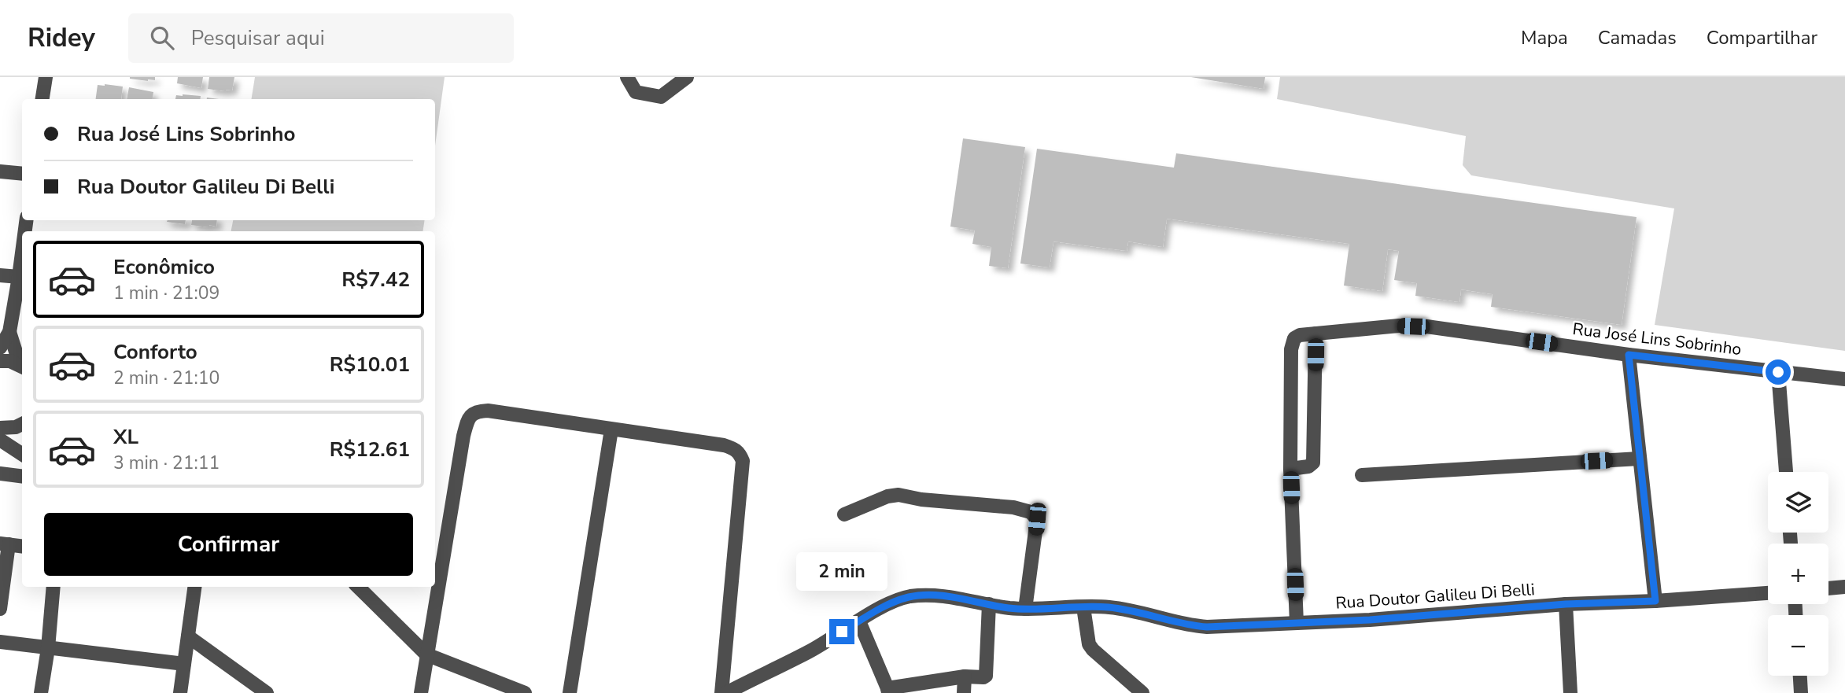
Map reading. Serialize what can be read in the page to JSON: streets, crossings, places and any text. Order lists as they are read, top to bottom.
{
  "streets": {
    "street": ["Rua José Lins Sobrinho", "Rua Doutor Galileu Di Belli"]
  },
  "page": {
    "header": "Ridey",
    "search": "Pesquisar aqui",
    "nav": ["Mapa", "Camadas", "Compartilhar"],
    "banner": ["Rua José Lins Sobrinho", "Rua Doutor Galileu Di Belli"],
    "list": [
      {
        "name": "Econômico",
        "note": "1 min · 21:09",
        "value": "R$7.42"
      },
      {
        "name": "Conforto",
        "note": "2 min · 21:10",
        "value": "R$10.01"
      },
      {
        "name": "XL",
        "note": "3 min · 21:11",
        "value": "R$12.61"
      }
    ],
    "map_buttons": ["+", "−"],
    "buttons": "Confirmar",
    "bubble": "2 min"
  }
}
